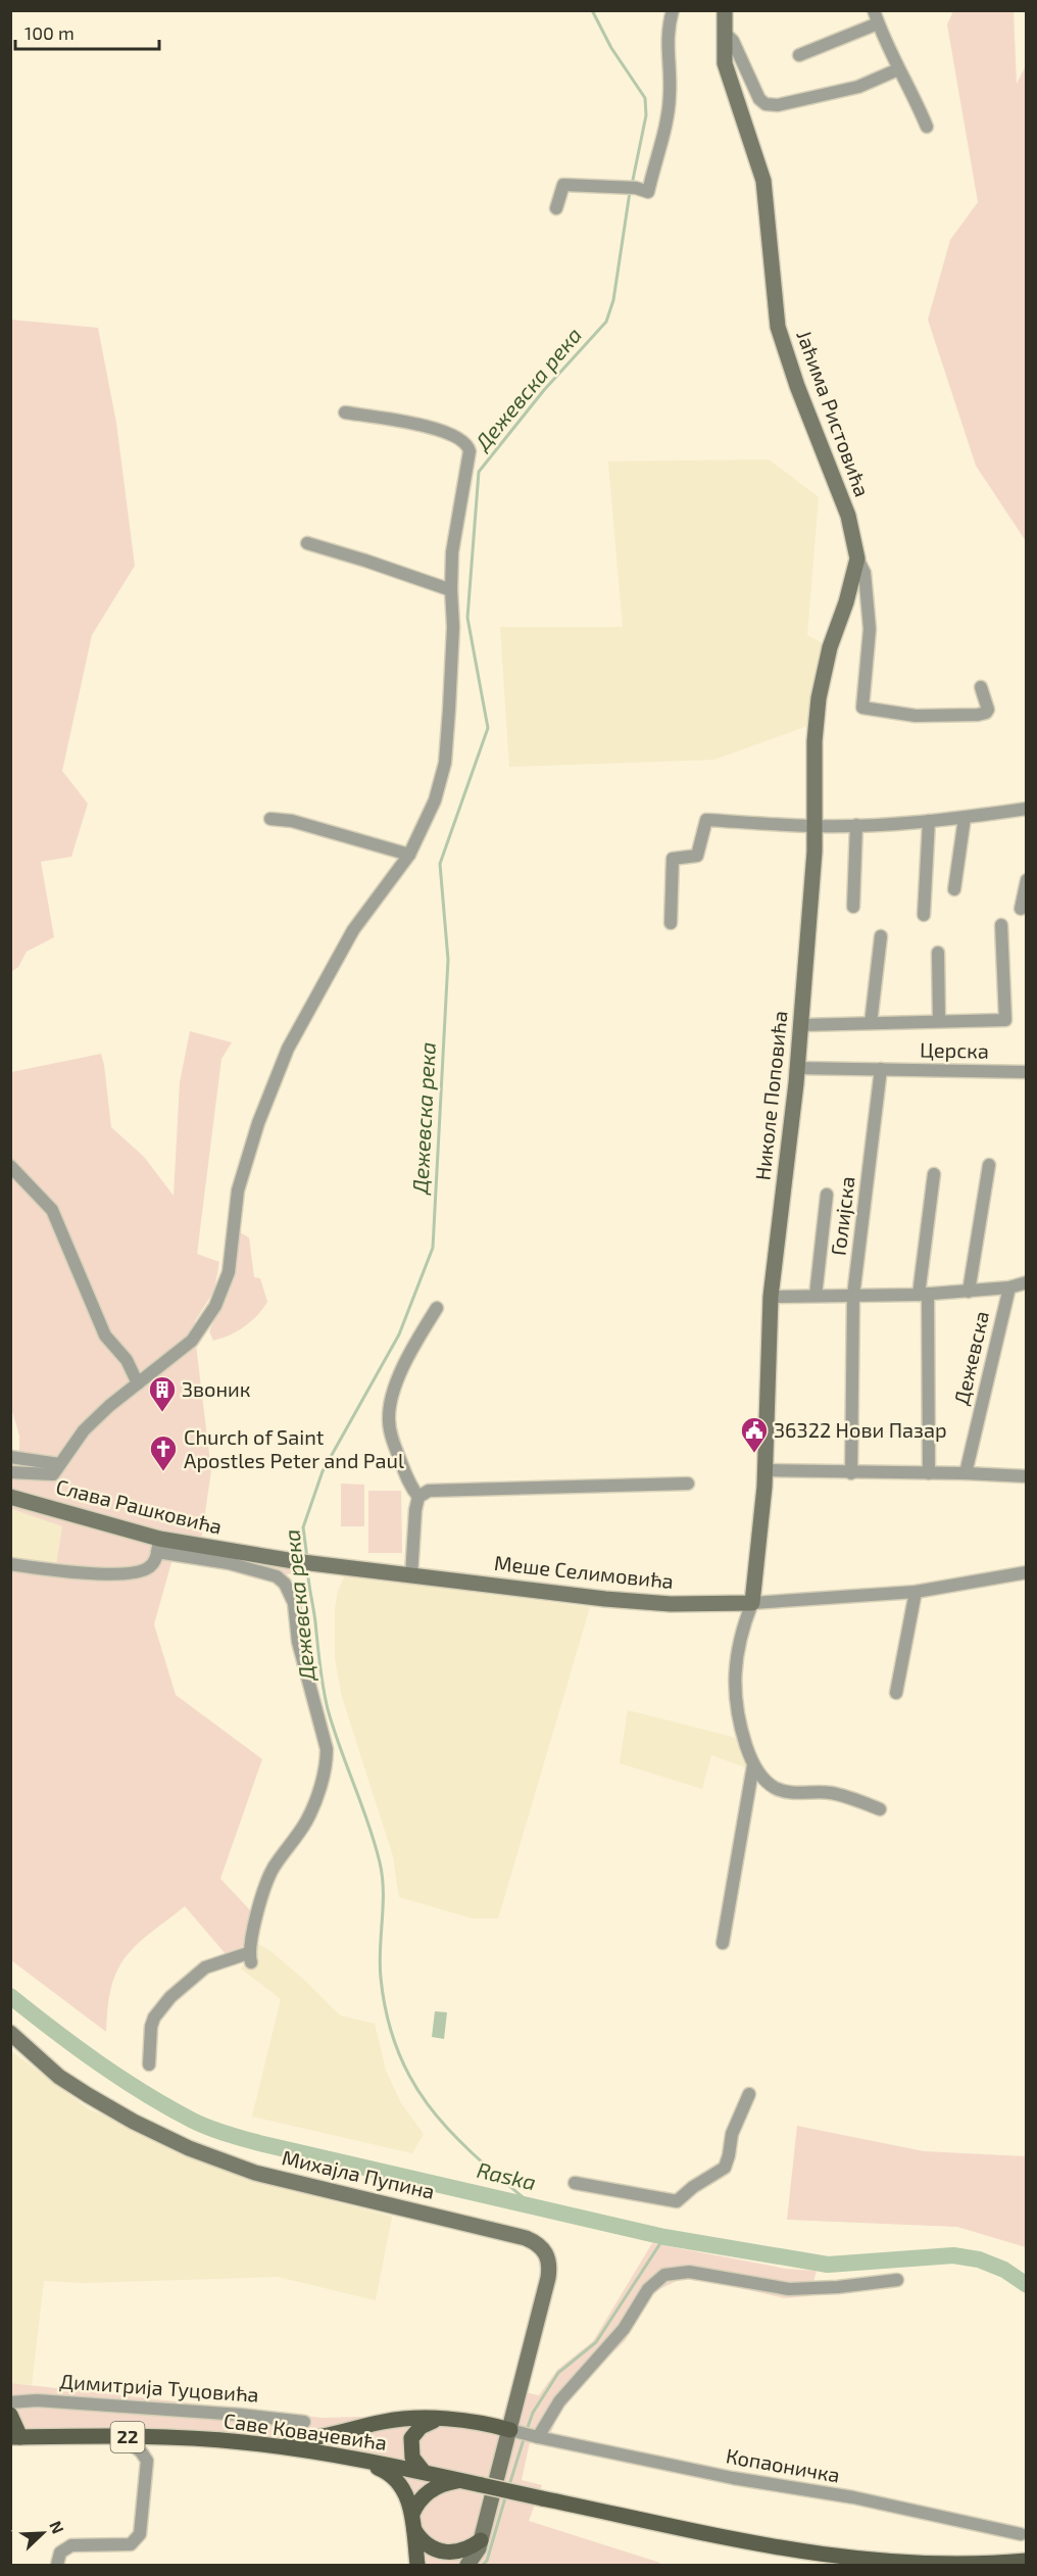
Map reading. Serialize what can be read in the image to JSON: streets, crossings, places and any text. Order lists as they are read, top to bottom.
{
  "streets": {
    "main road": [
      "Јаћима Ристовића",
      "Николе Поповића",
      "Слава Рашковића",
      "Меше Селимовића",
      "Михајла Пупина",
      "Саве Ковачевића",
      "22"
    ],
    "street": [
      "Церска",
      "Голијска",
      "Дежевска",
      "Димитрија Туцовића",
      "Копаоничка"
    ]
  },
  "crossings": [
    ["Јаћима Ристовића", "Николе Поповића"],
    ["Церска", "Николе Поповића"],
    ["Церска", "Голијска"],
    ["Николе Поповића", "Меше Селимовића"],
    ["Слава Рашковића", "Меше Селимовића"],
    ["Михајла Пупина", "Копаоничка"]
  ],
  "water": ["Дежевска река", "Raska"],
  "places": {
    "building": ["Звоник"],
    "public building": ["36322 Нови Пазар"],
    "church": ["Church of Saint Apostles Peter and Paul"]
  },
  "scale_bar": "100 m",
  "north": "top right"
}
